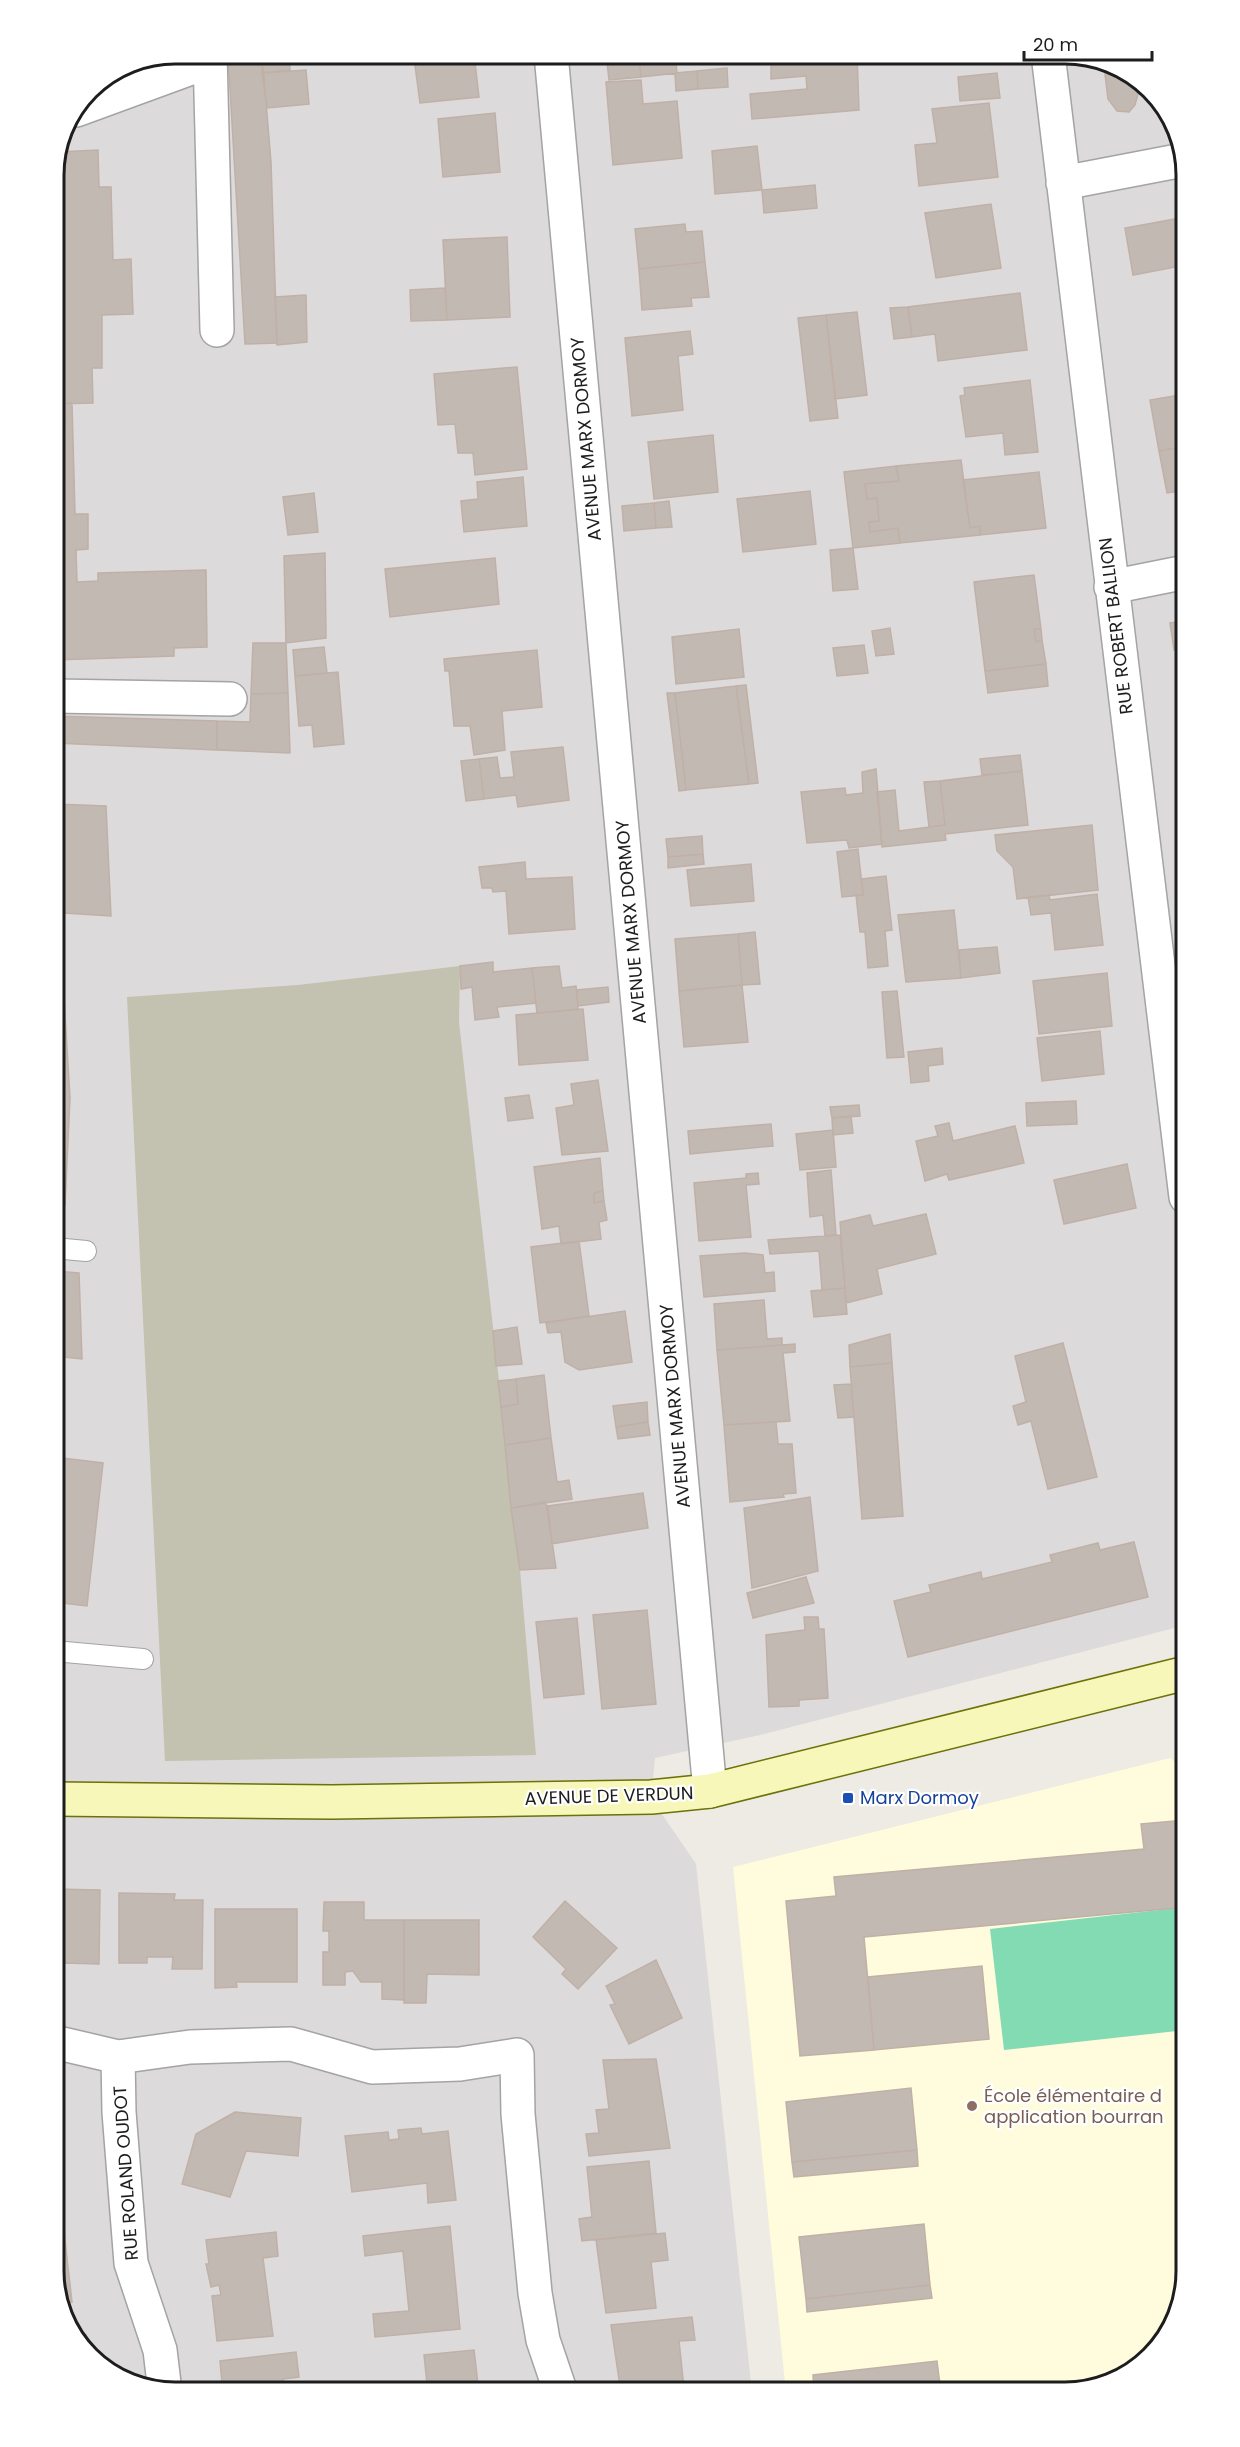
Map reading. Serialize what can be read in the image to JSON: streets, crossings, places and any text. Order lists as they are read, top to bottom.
{
  "streets": {
    "main road": ["AVENUE DE VERDUN"],
    "street": ["AVENUE MARX DORMOY", "RUE ROBERT BALLION", "RUE ROLAND OUDOT"]
  },
  "crossings": [
    ["AVENUE MARX DORMOY", "AVENUE DE VERDUN"]
  ],
  "places": {
    "transit": ["Marx Dormoy"],
    "other": ["École élémentaire d application bourran"]
  },
  "scale_bar": "20 m"
}
